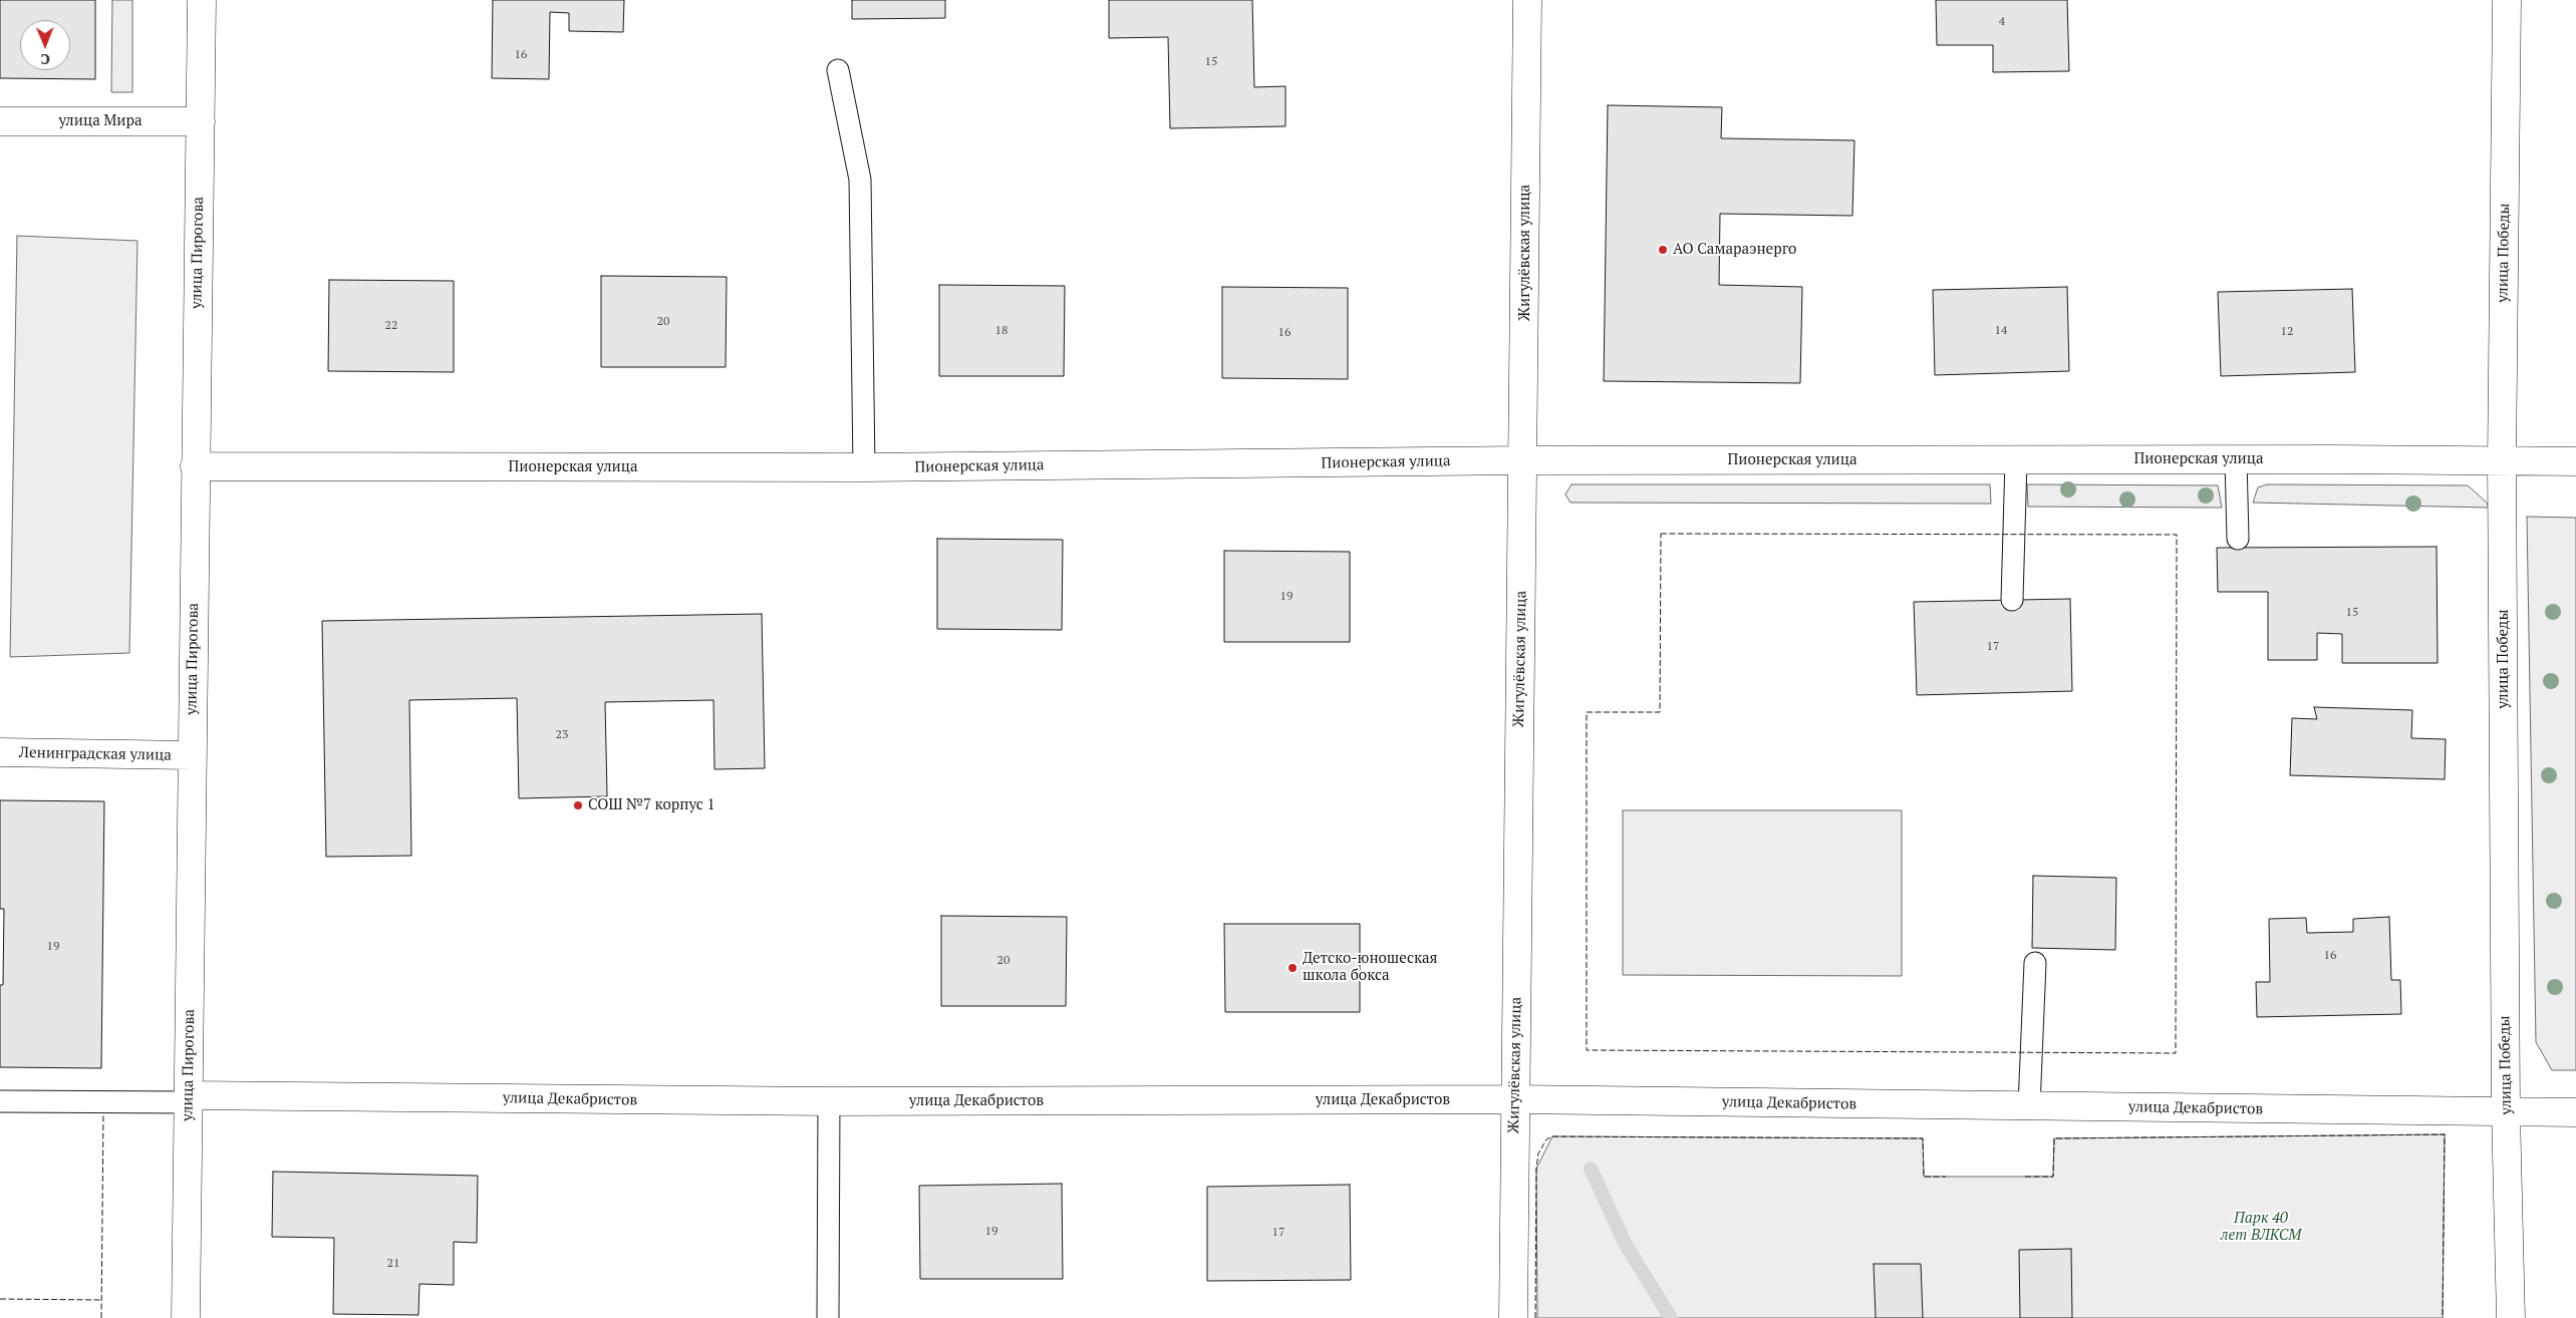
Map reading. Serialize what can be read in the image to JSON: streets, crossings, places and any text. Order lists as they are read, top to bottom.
{
  "streets": {
    "street": [
      "улица Мира",
      "улица Пирогова",
      "Жигулёвская улица",
      "улица Победы",
      "Пионерская улица",
      "Ленинградская улица",
      "улица Декабристов"
    ]
  },
  "crossings": [
    ["улица Мира", "улица Пирогова"],
    ["улица Пирогова", "Пионерская улица"],
    ["улица Пирогова", "Ленинградская улица"],
    ["улица Пирогова", "улица Декабристов"],
    ["Жигулёвская улица", "Пионерская улица"],
    ["Жигулёвская улица", "улица Декабристов"],
    ["улица Победы", "Пионерская улица"],
    ["улица Победы", "улица Декабристов"]
  ],
  "parks": ["Парк 40 лет ВЛКСМ"],
  "places": ["АО Самараэнерго", "СОШ №7 корпус 1", "Детско-юношеская школа бокса"],
  "house_numbers": [
    "4",
    "16",
    "15",
    "20",
    "22",
    "18",
    "14",
    "12",
    "16",
    "19",
    "15",
    "17",
    "23",
    "19",
    "16",
    "20",
    "19",
    "17",
    "21"
  ],
  "north": "bottom"
}
